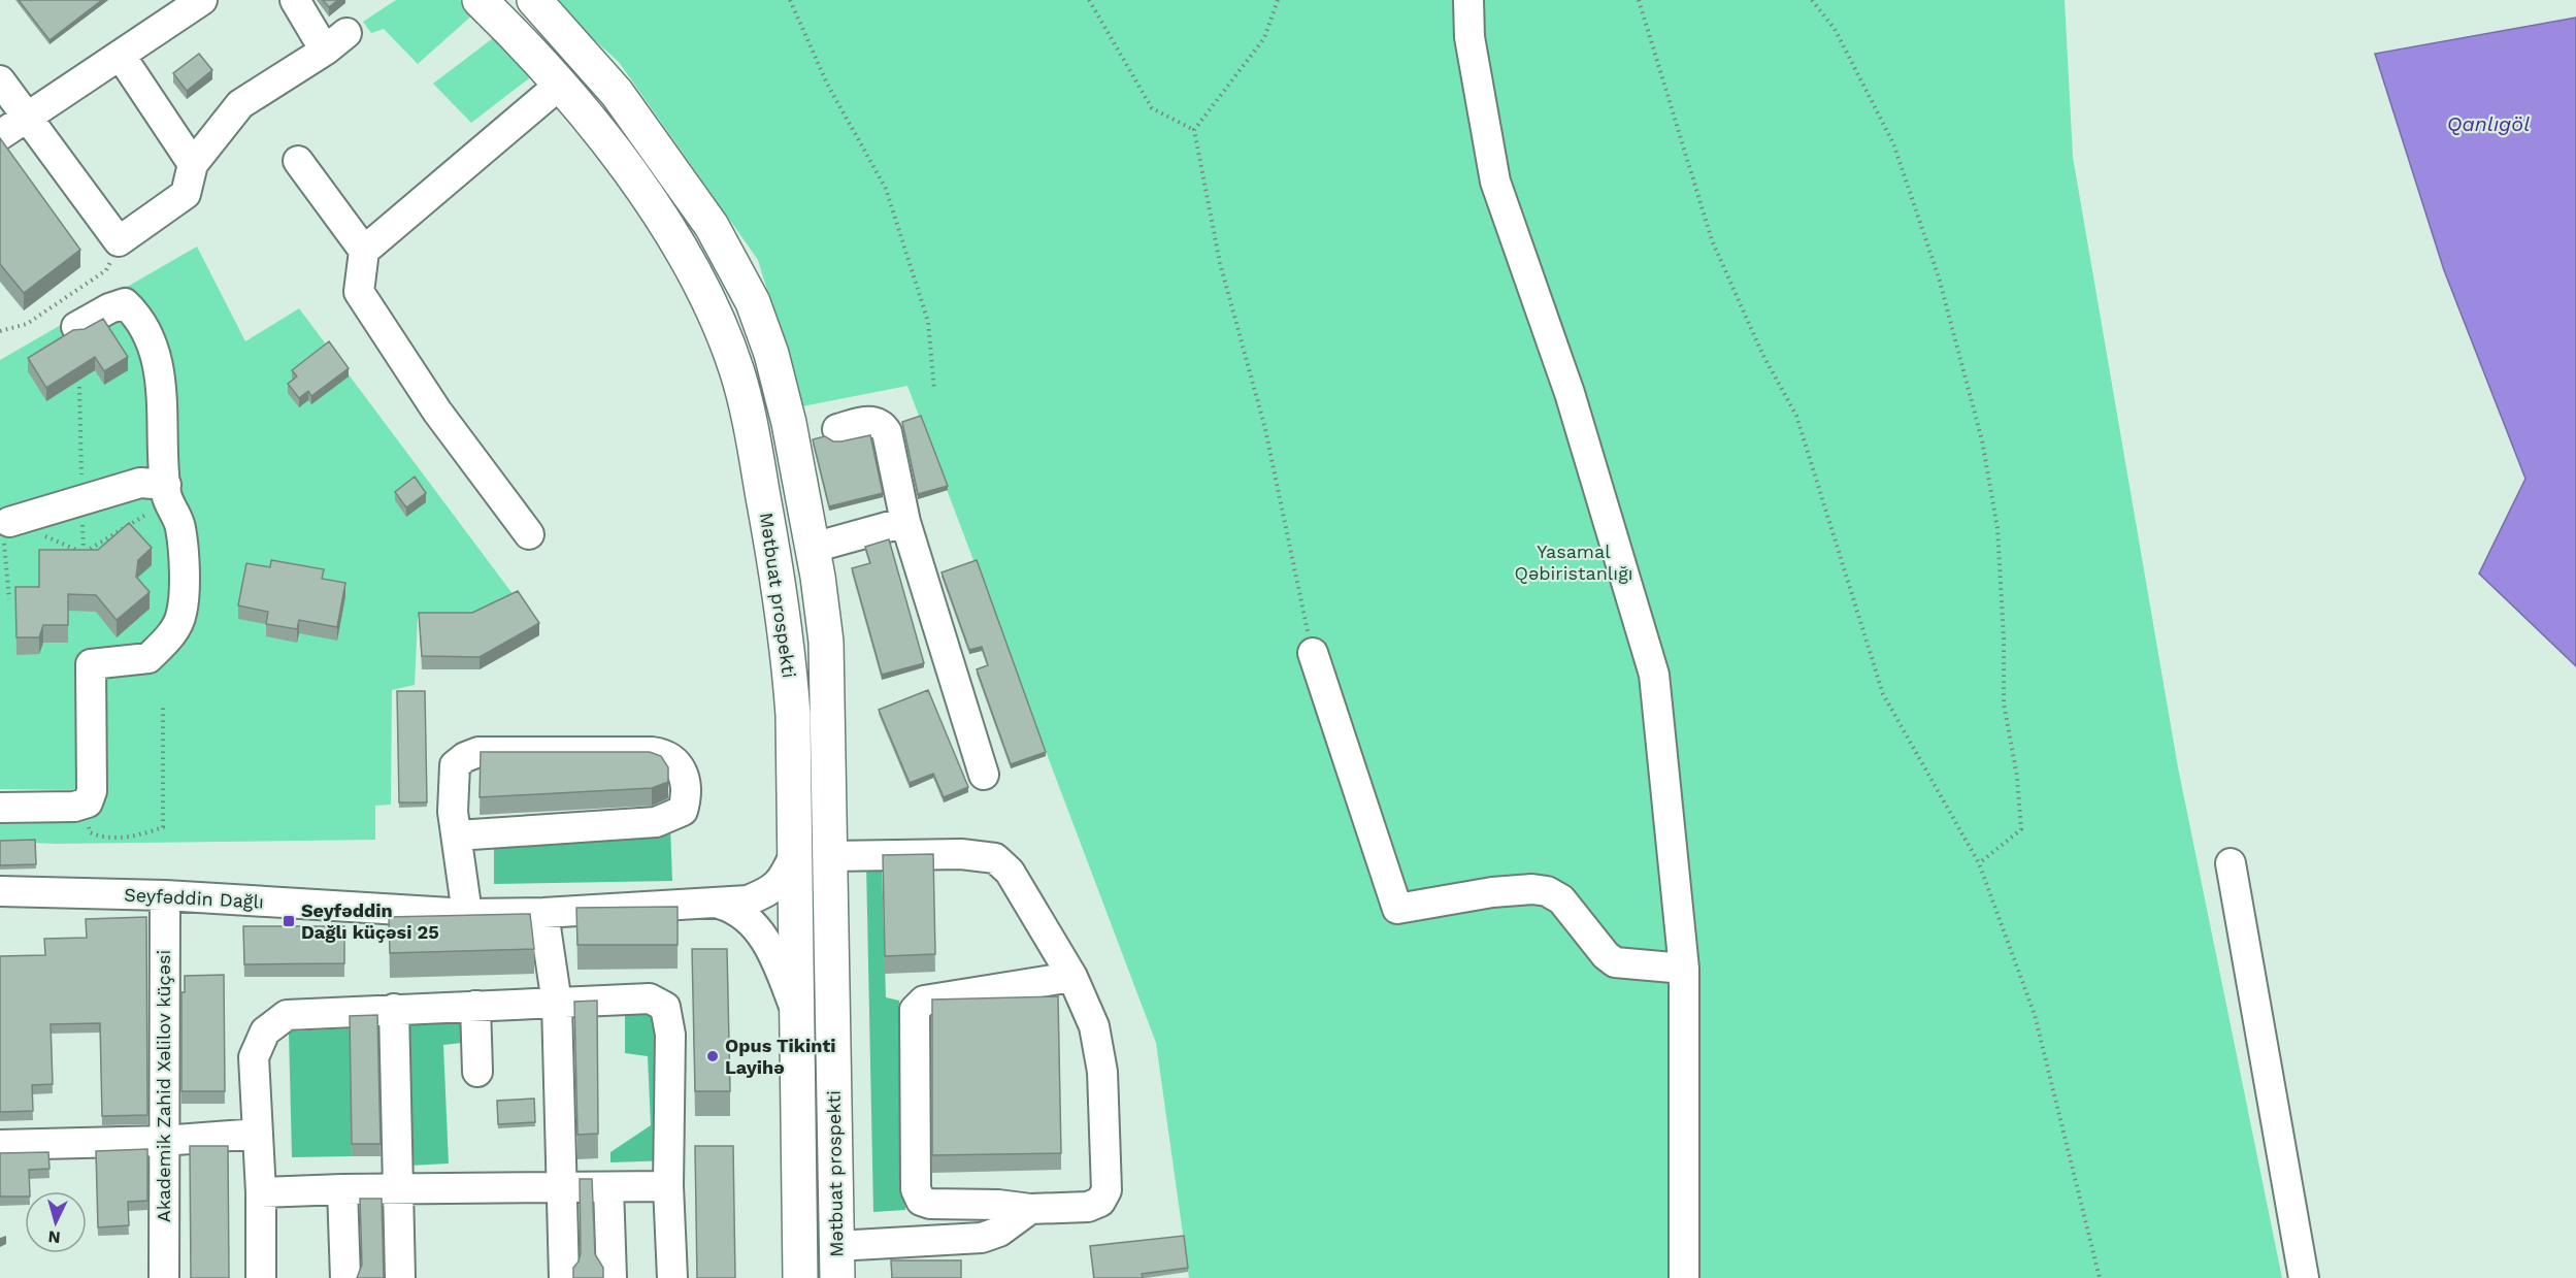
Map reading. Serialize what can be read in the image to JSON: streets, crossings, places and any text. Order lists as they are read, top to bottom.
{
  "streets": {
    "main road": ["Mətbuat prospekti"],
    "street": ["Seyfəddin Dağlı", "Akademik Zahid Xəlilov küçəsi"]
  },
  "crossings": [
    ["Mətbuat prospekti", "Seyfəddin Dağlı"],
    ["Seyfəddin Dağlı", "Akademik Zahid Xəlilov küçəsi"]
  ],
  "water": ["Qanlıgöl"],
  "parks": ["Yasamal Qəbiristanlığı"],
  "places": {
    "transit": ["Seyfəddin Dağlı küçəsi 25"],
    "other": ["Opus Tikinti Layihə"]
  },
  "north": "bottom"
}
